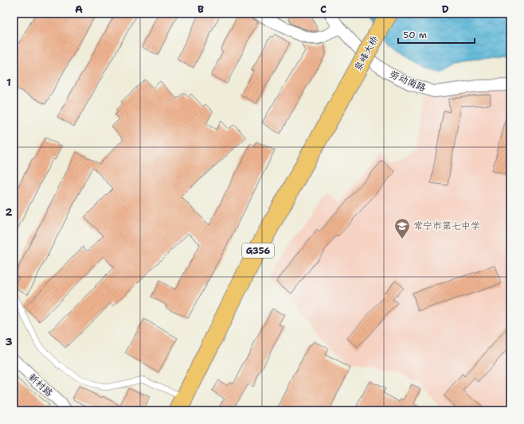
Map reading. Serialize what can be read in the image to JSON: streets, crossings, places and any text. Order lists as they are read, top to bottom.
{
  "streets": {
    "highway": ["泉峰大桥", "G356"],
    "street": ["劳动南路", "新村路"]
  },
  "places": {
    "school or university": ["常宁市第七中学"]
  },
  "scale_bar": "50 m",
  "grid": {
    "columns": [
      "A",
      "B",
      "C",
      "D"
    ],
    "rows": ["1", "2", "3"]
  }
}
